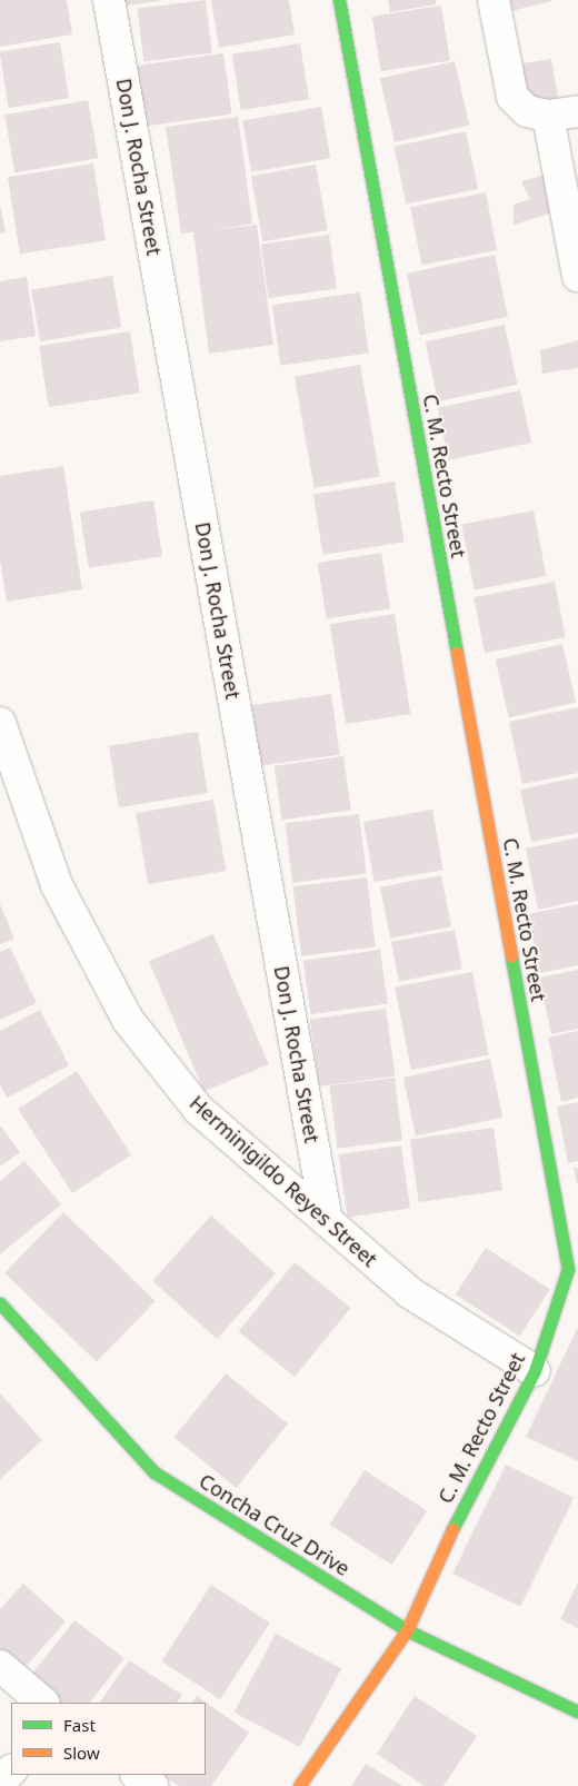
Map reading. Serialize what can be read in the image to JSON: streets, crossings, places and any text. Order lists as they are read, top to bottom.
{
  "streets": {
    "street": [
      "Don J. Rocha Street",
      "C. M. Recto Street",
      "Herminigildo Reyes Street",
      "Concha Cruz Drive"
    ]
  },
  "crossings": [
    ["Don J. Rocha Street", "Herminigildo Reyes Street"],
    ["C. M. Recto Street", "Herminigildo Reyes Street"],
    ["C. M. Recto Street", "Concha Cruz Drive"]
  ],
  "legend": ["Fast", "Slow"]
}
